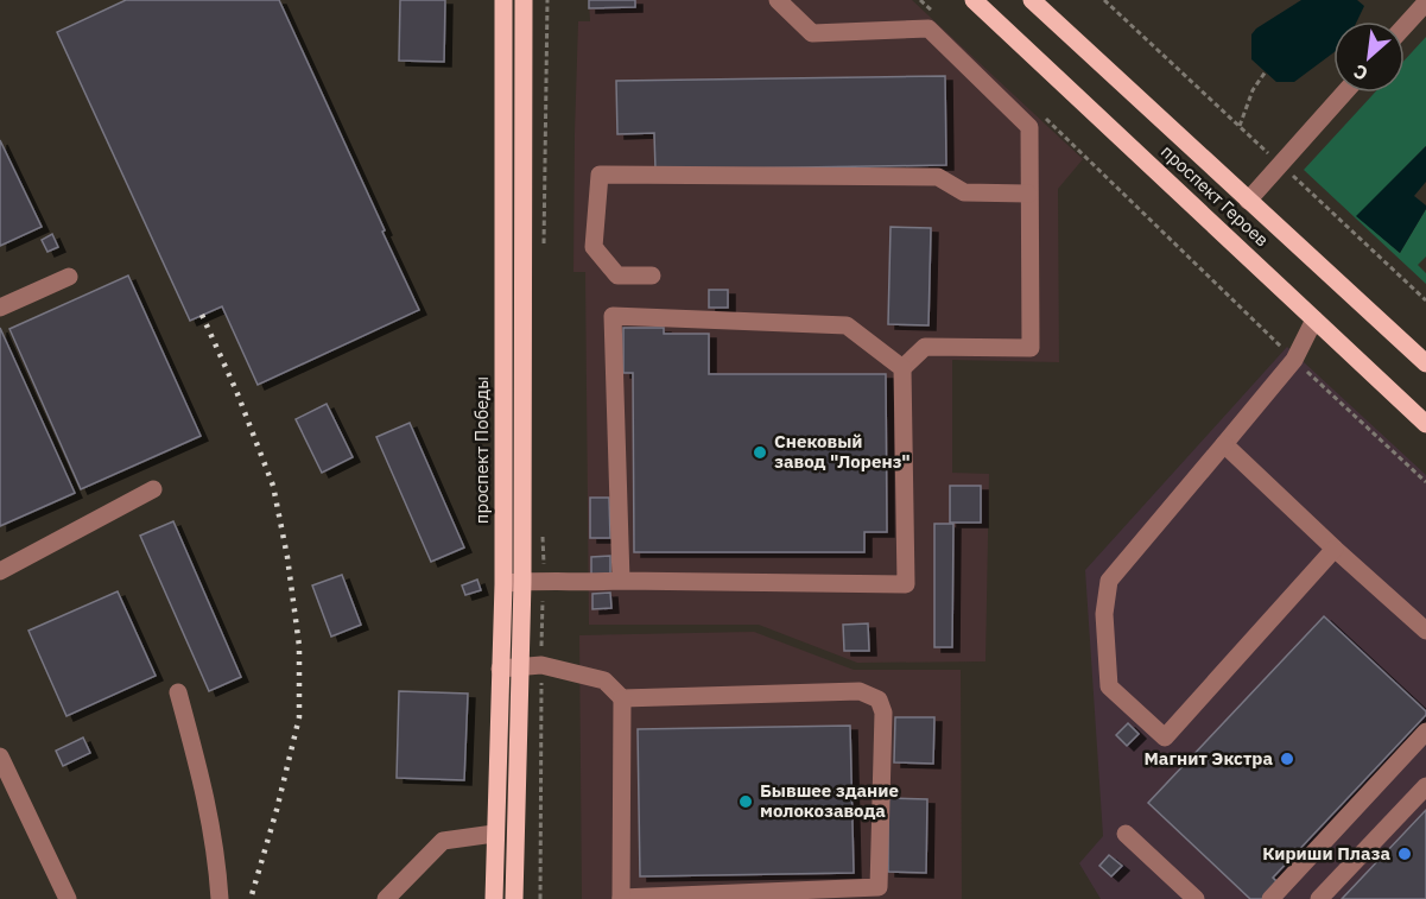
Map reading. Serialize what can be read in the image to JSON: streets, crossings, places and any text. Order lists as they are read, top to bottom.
{
  "streets": {
    "main road": ["проспект Героев", "проспект Победы"]
  },
  "places": [
    "Снековый завод \"Лоренз\"",
    "Магнит Экстра",
    "Бывшее здание молокозавода",
    "Кириши Плаза"
  ],
  "north": "bottom left"
}
